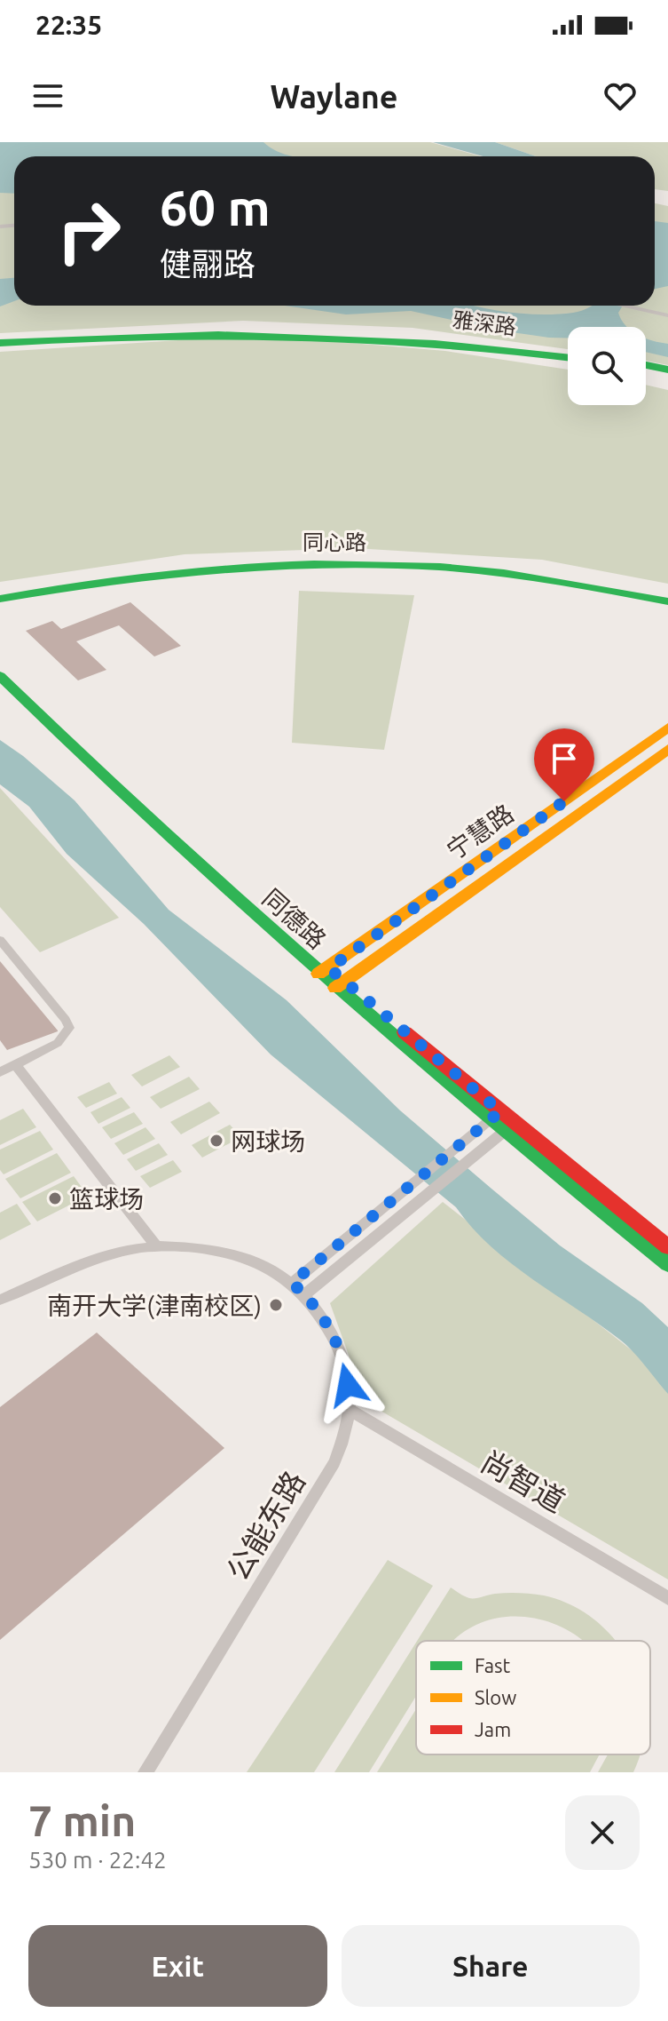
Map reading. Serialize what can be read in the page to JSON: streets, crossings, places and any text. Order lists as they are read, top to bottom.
{
  "streets": {
    "main road": [
      "雅深路",
      "同心路",
      "宁慧路",
      "同德路"
    ],
    "street": ["尚智道", "公能东路"]
  },
  "crossings": [
    ["宁慧路", "同德路"],
    ["尚智道", "公能东路"]
  ],
  "places": ["网球场", "篮球场", "南开大学(津南校区)"],
  "legend": ["Fast", "Slow", "Jam"],
  "page": {
    "status": "22:35",
    "header": "Waylane",
    "turn": ["60 m", "健翮路"],
    "heading": ["7 min", "530 m · 22:42"],
    "buttons": ["Exit", "Share"]
  }
}
